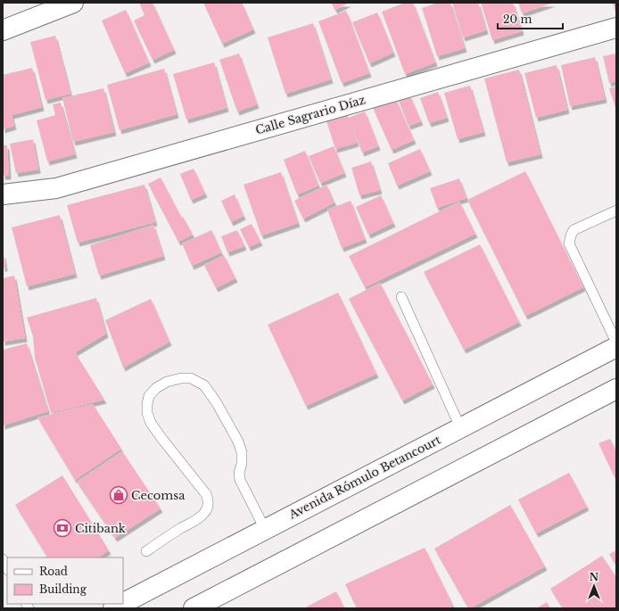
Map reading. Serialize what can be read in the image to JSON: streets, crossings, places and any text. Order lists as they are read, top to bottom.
{
  "streets": {
    "main road": ["Calle Sagrario Díaz", "Avenida Rómulo Betancourt"]
  },
  "places": {
    "shop": ["Cecomsa"],
    "bank": ["Citibank"]
  },
  "legend": ["Road", "Building"],
  "scale_bar": "20 m",
  "north": "top"
}
